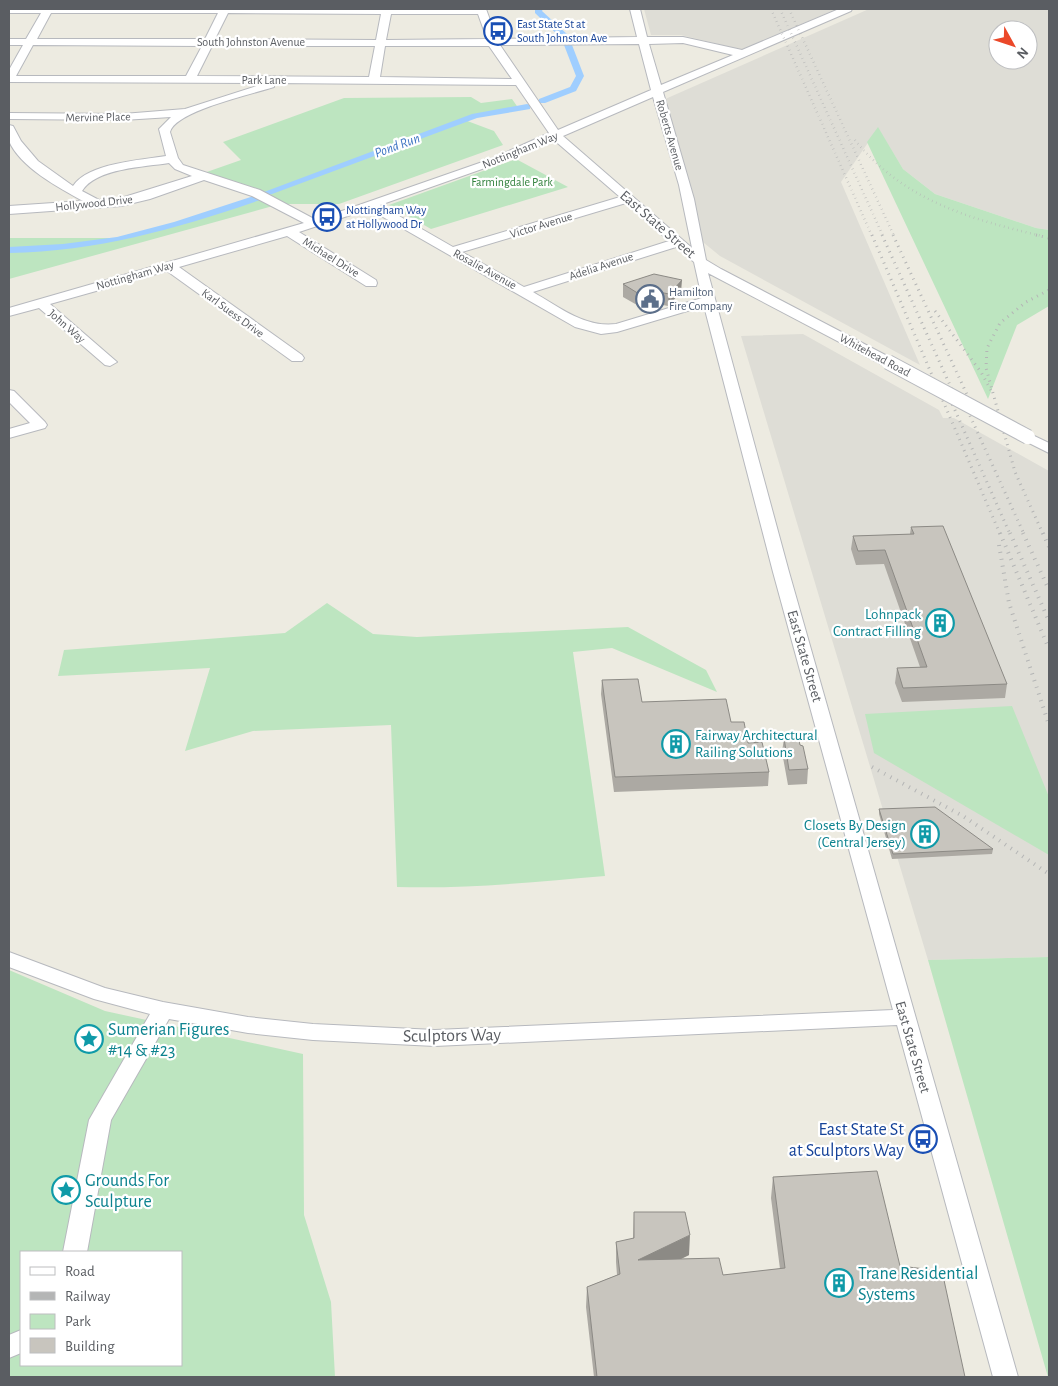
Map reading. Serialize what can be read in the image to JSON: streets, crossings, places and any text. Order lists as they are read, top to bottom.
{
  "streets": {
    "street": [
      "South Johnston Avenue",
      "Park Lane",
      "Mervine Place",
      "Roberts Avenue",
      "Nottingham Way",
      "Hollywood Drive",
      "East State Street",
      "Victor Avenue",
      "Michael Drive",
      "Adelia Avenue",
      "Rosalie Avenue",
      "Karl Suess Drive",
      "John Way",
      "Whitehead Road",
      "Sculptors Way"
    ]
  },
  "crossings": [
    ["South Johnston Avenue", "Roberts Avenue"],
    ["South Johnston Avenue", "Nottingham Way"],
    ["South Johnston Avenue", "East State Street"],
    ["Park Lane", "East State Street"],
    ["Roberts Avenue", "Nottingham Way"],
    ["Roberts Avenue", "East State Street"],
    ["Roberts Avenue", "Whitehead Road"],
    ["Nottingham Way", "East State Street"],
    ["Nottingham Way", "Michael Drive"],
    ["Nottingham Way", "Rosalie Avenue"],
    ["Nottingham Way", "Karl Suess Drive"],
    ["Nottingham Way", "John Way"],
    ["East State Street", "Victor Avenue"],
    ["East State Street", "Adelia Avenue"],
    ["East State Street", "Rosalie Avenue"],
    ["East State Street", "Whitehead Road"],
    ["East State Street", "Sculptors Way"],
    ["Victor Avenue", "Rosalie Avenue"],
    ["Adelia Avenue", "Rosalie Avenue"]
  ],
  "water": ["Pond Run"],
  "parks": ["Farmingdale Park"],
  "places": {
    "bus stop": ["East State St at South Johnston Ave", "Nottingham Way at Hollywood Dr", "East State St at Sculptors Way"],
    "public building": ["Hamilton Fire Company"],
    "building": [
      "Lohnpack Contract Filling",
      "Fairway Architectural Railing Solutions",
      "Closets By Design (Central Jersey)",
      "Trane Residential Systems"
    ],
    "place": ["Sumerian Figures #14 & #23", "Grounds For Sculpture"]
  },
  "legend": [
    "Road",
    "Railway",
    "Park",
    "Building"
  ],
  "north": "bottom right"
}
